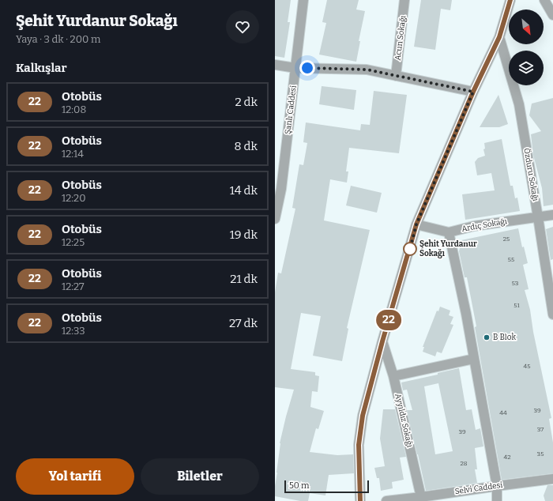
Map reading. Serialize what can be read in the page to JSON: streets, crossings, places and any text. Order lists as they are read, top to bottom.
{
  "streets": {
    "street": [
      "Acun Sokağı",
      "Şanlı Caddesi",
      "Özduru Sokağı",
      "Ardıç Sokağı",
      "Ayyıldız Sokağı",
      "Selvi Caddesi"
    ]
  },
  "crossings": [
    ["Özduru Sokağı", "Ardıç Sokağı"],
    ["Ayyıldız Sokağı", "Selvi Caddesi"]
  ],
  "places": ["Şehit Yurdanur Sokağı", "B Blok"],
  "lines": ["bus line 22"],
  "house_numbers": [
    "25",
    "55",
    "53",
    "51",
    "45",
    "39",
    "44",
    "37",
    "39",
    "35",
    "42",
    "28"
  ],
  "scale_bar": "50 m",
  "north": "bottom right",
  "page": {
    "heading": [
      ["Şehit Yurdanur Sokağı", "Yaya · 3 dk · 200 m"],
      "Kalkışlar"
    ],
    "on_map": "22",
    "list": [
      {
        "mark": "22",
        "name": "Otobüs",
        "note": "12:08",
        "value": "2 dk"
      },
      {
        "mark": "22",
        "name": "Otobüs",
        "note": "12:14",
        "value": "8 dk"
      },
      {
        "mark": "22",
        "name": "Otobüs",
        "note": "12:20",
        "value": "14 dk"
      },
      {
        "mark": "22",
        "name": "Otobüs",
        "note": "12:25",
        "value": "19 dk"
      },
      {
        "mark": "22",
        "name": "Otobüs",
        "note": "12:27",
        "value": "21 dk"
      },
      {
        "mark": "22",
        "name": "Otobüs",
        "note": "12:33",
        "value": "27 dk"
      }
    ],
    "buttons": ["Yol tarifi", "Biletler"],
    "scale": "50 m"
  }
}
